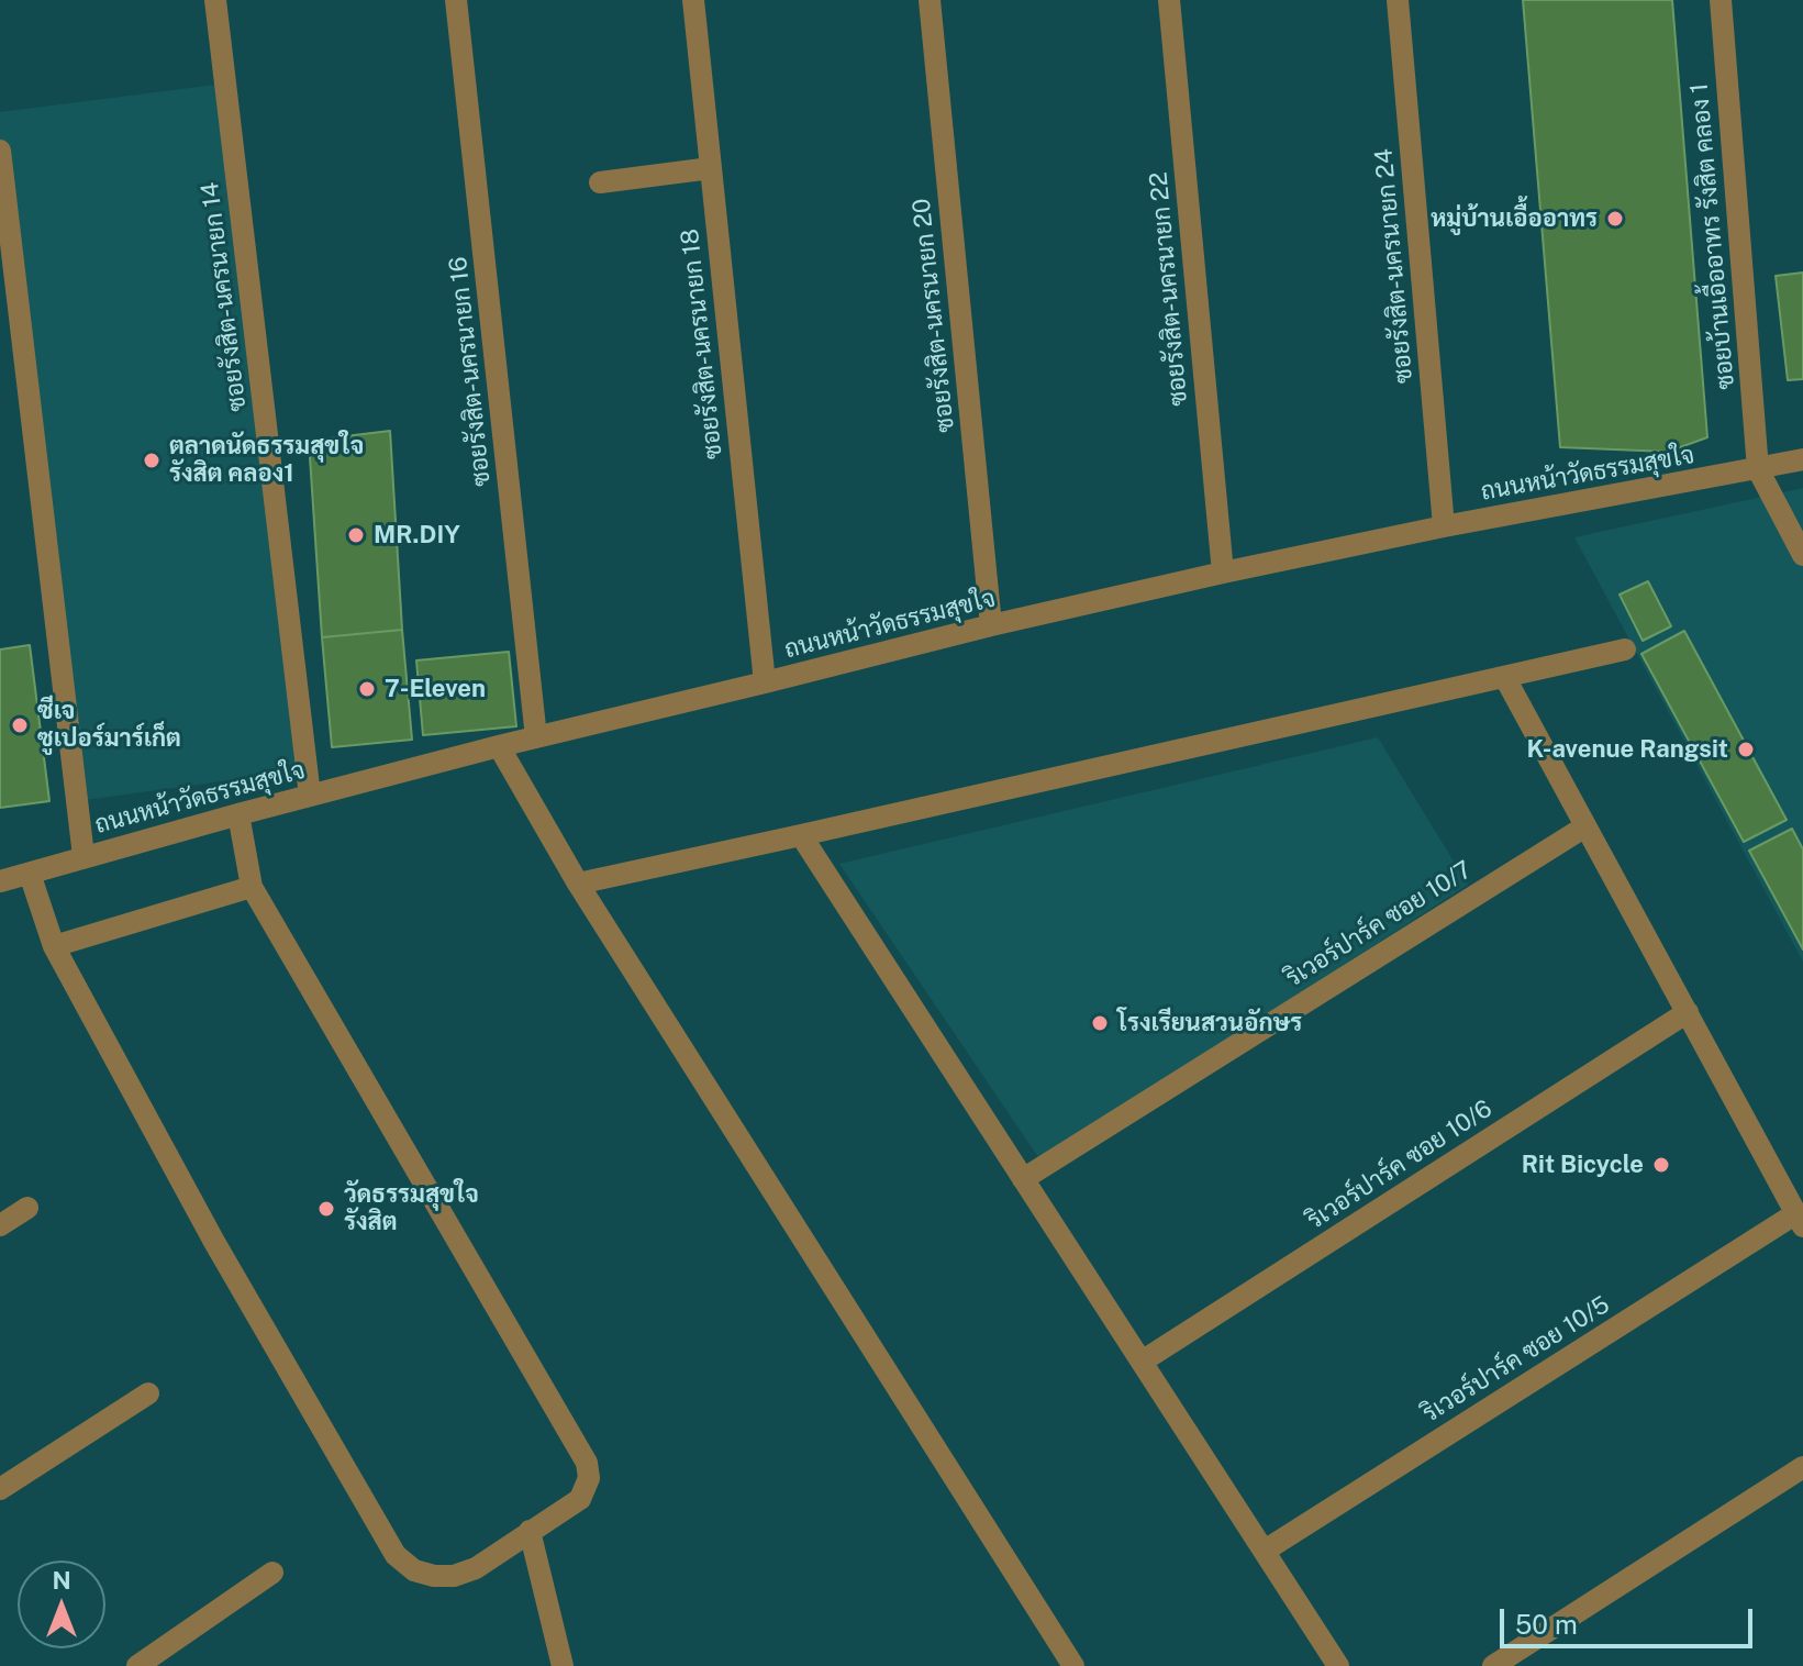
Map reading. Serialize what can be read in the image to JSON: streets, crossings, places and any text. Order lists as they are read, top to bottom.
{
  "streets": {
    "street": [
      "ซอยบ้านเอื้ออาทร รังสิต คลอง 1",
      "ซอยรังสิต-นครนายก 24",
      "ซอยรังสิต-นครนายก 22",
      "ซอยรังสิต-นครนายก 14",
      "ซอยรังสิต-นครนายก 20",
      "ซอยรังสิต-นครนายก 18",
      "ซอยรังสิต-นครนายก 16",
      "ถนนหน้าวัดธรรมสุขใจ",
      "ริเวอร์ปาร์ค ซอย 10/7",
      "ริเวอร์ปาร์ค ซอย 10/6",
      "ริเวอร์ปาร์ค ซอย 10/5"
    ]
  },
  "crossings": [
    ["ซอยบ้านเอื้ออาทร รังสิต คลอง 1", "ถนนหน้าวัดธรรมสุขใจ"],
    ["ซอยรังสิต-นครนายก 24", "ถนนหน้าวัดธรรมสุขใจ"],
    ["ซอยรังสิต-นครนายก 22", "ถนนหน้าวัดธรรมสุขใจ"],
    ["ซอยรังสิต-นครนายก 14", "ถนนหน้าวัดธรรมสุขใจ"],
    ["ซอยรังสิต-นครนายก 20", "ถนนหน้าวัดธรรมสุขใจ"],
    ["ซอยรังสิต-นครนายก 18", "ถนนหน้าวัดธรรมสุขใจ"],
    ["ซอยรังสิต-นครนายก 16", "ถนนหน้าวัดธรรมสุขใจ"]
  ],
  "places": [
    "หมู่บ้านเอื้ออาทร",
    "ตลาดนัดธรรมสุขใจ รังสิต คลอง1",
    "MR.DIY",
    "7-Eleven",
    "ซีเจ ซูเปอร์มาร์เก็ต",
    "K-avenue Rangsit",
    "โรงเรียนสวนอักษร",
    "Rit Bicycle",
    "วัดธรรมสุขใจ รังสิต"
  ],
  "scale_bar": "50 m",
  "north": "top"
}
